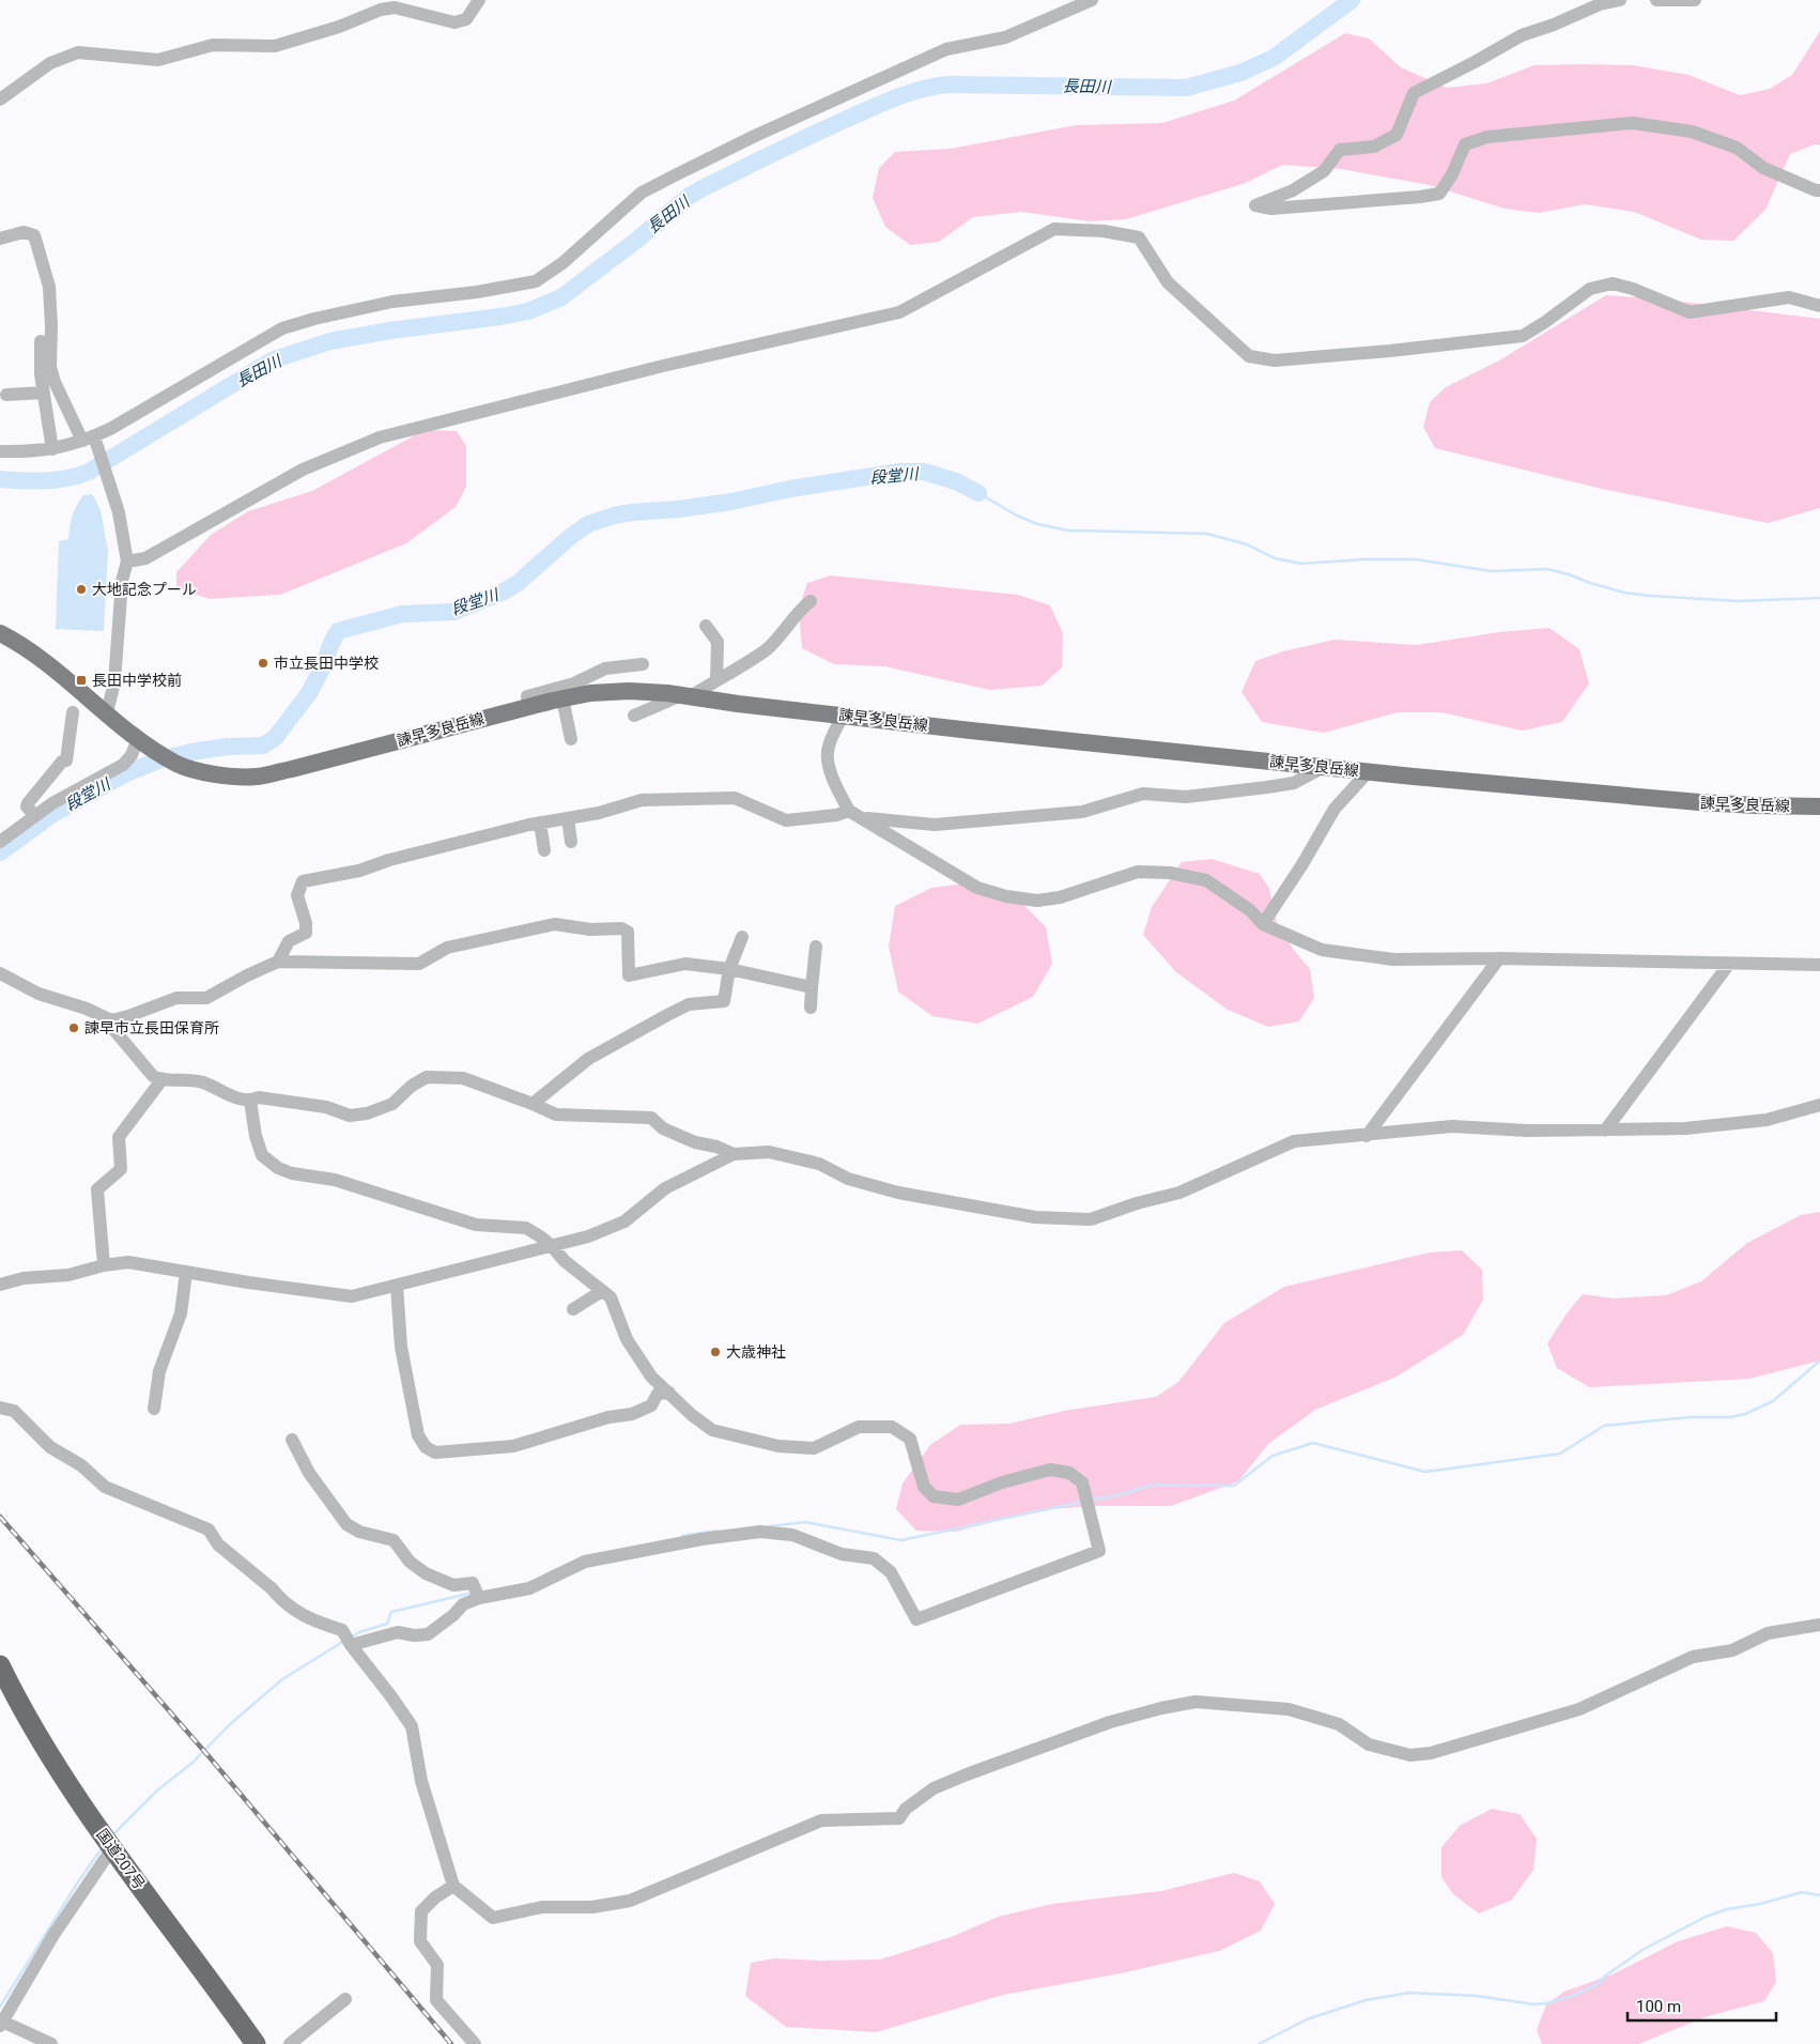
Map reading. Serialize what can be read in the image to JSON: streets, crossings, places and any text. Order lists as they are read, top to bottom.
{
  "streets": {
    "highway": ["国道207号"],
    "main road": ["諫早多良岳線"]
  },
  "water": ["長田川", "段堂川"],
  "places": {
    "other": [
      "大地記念プール",
      "市立長田中学校",
      "諫早市立長田保育所",
      "大歳神社"
    ],
    "transit": ["長田中学校前"]
  },
  "scale_bar": "100 m"
}
